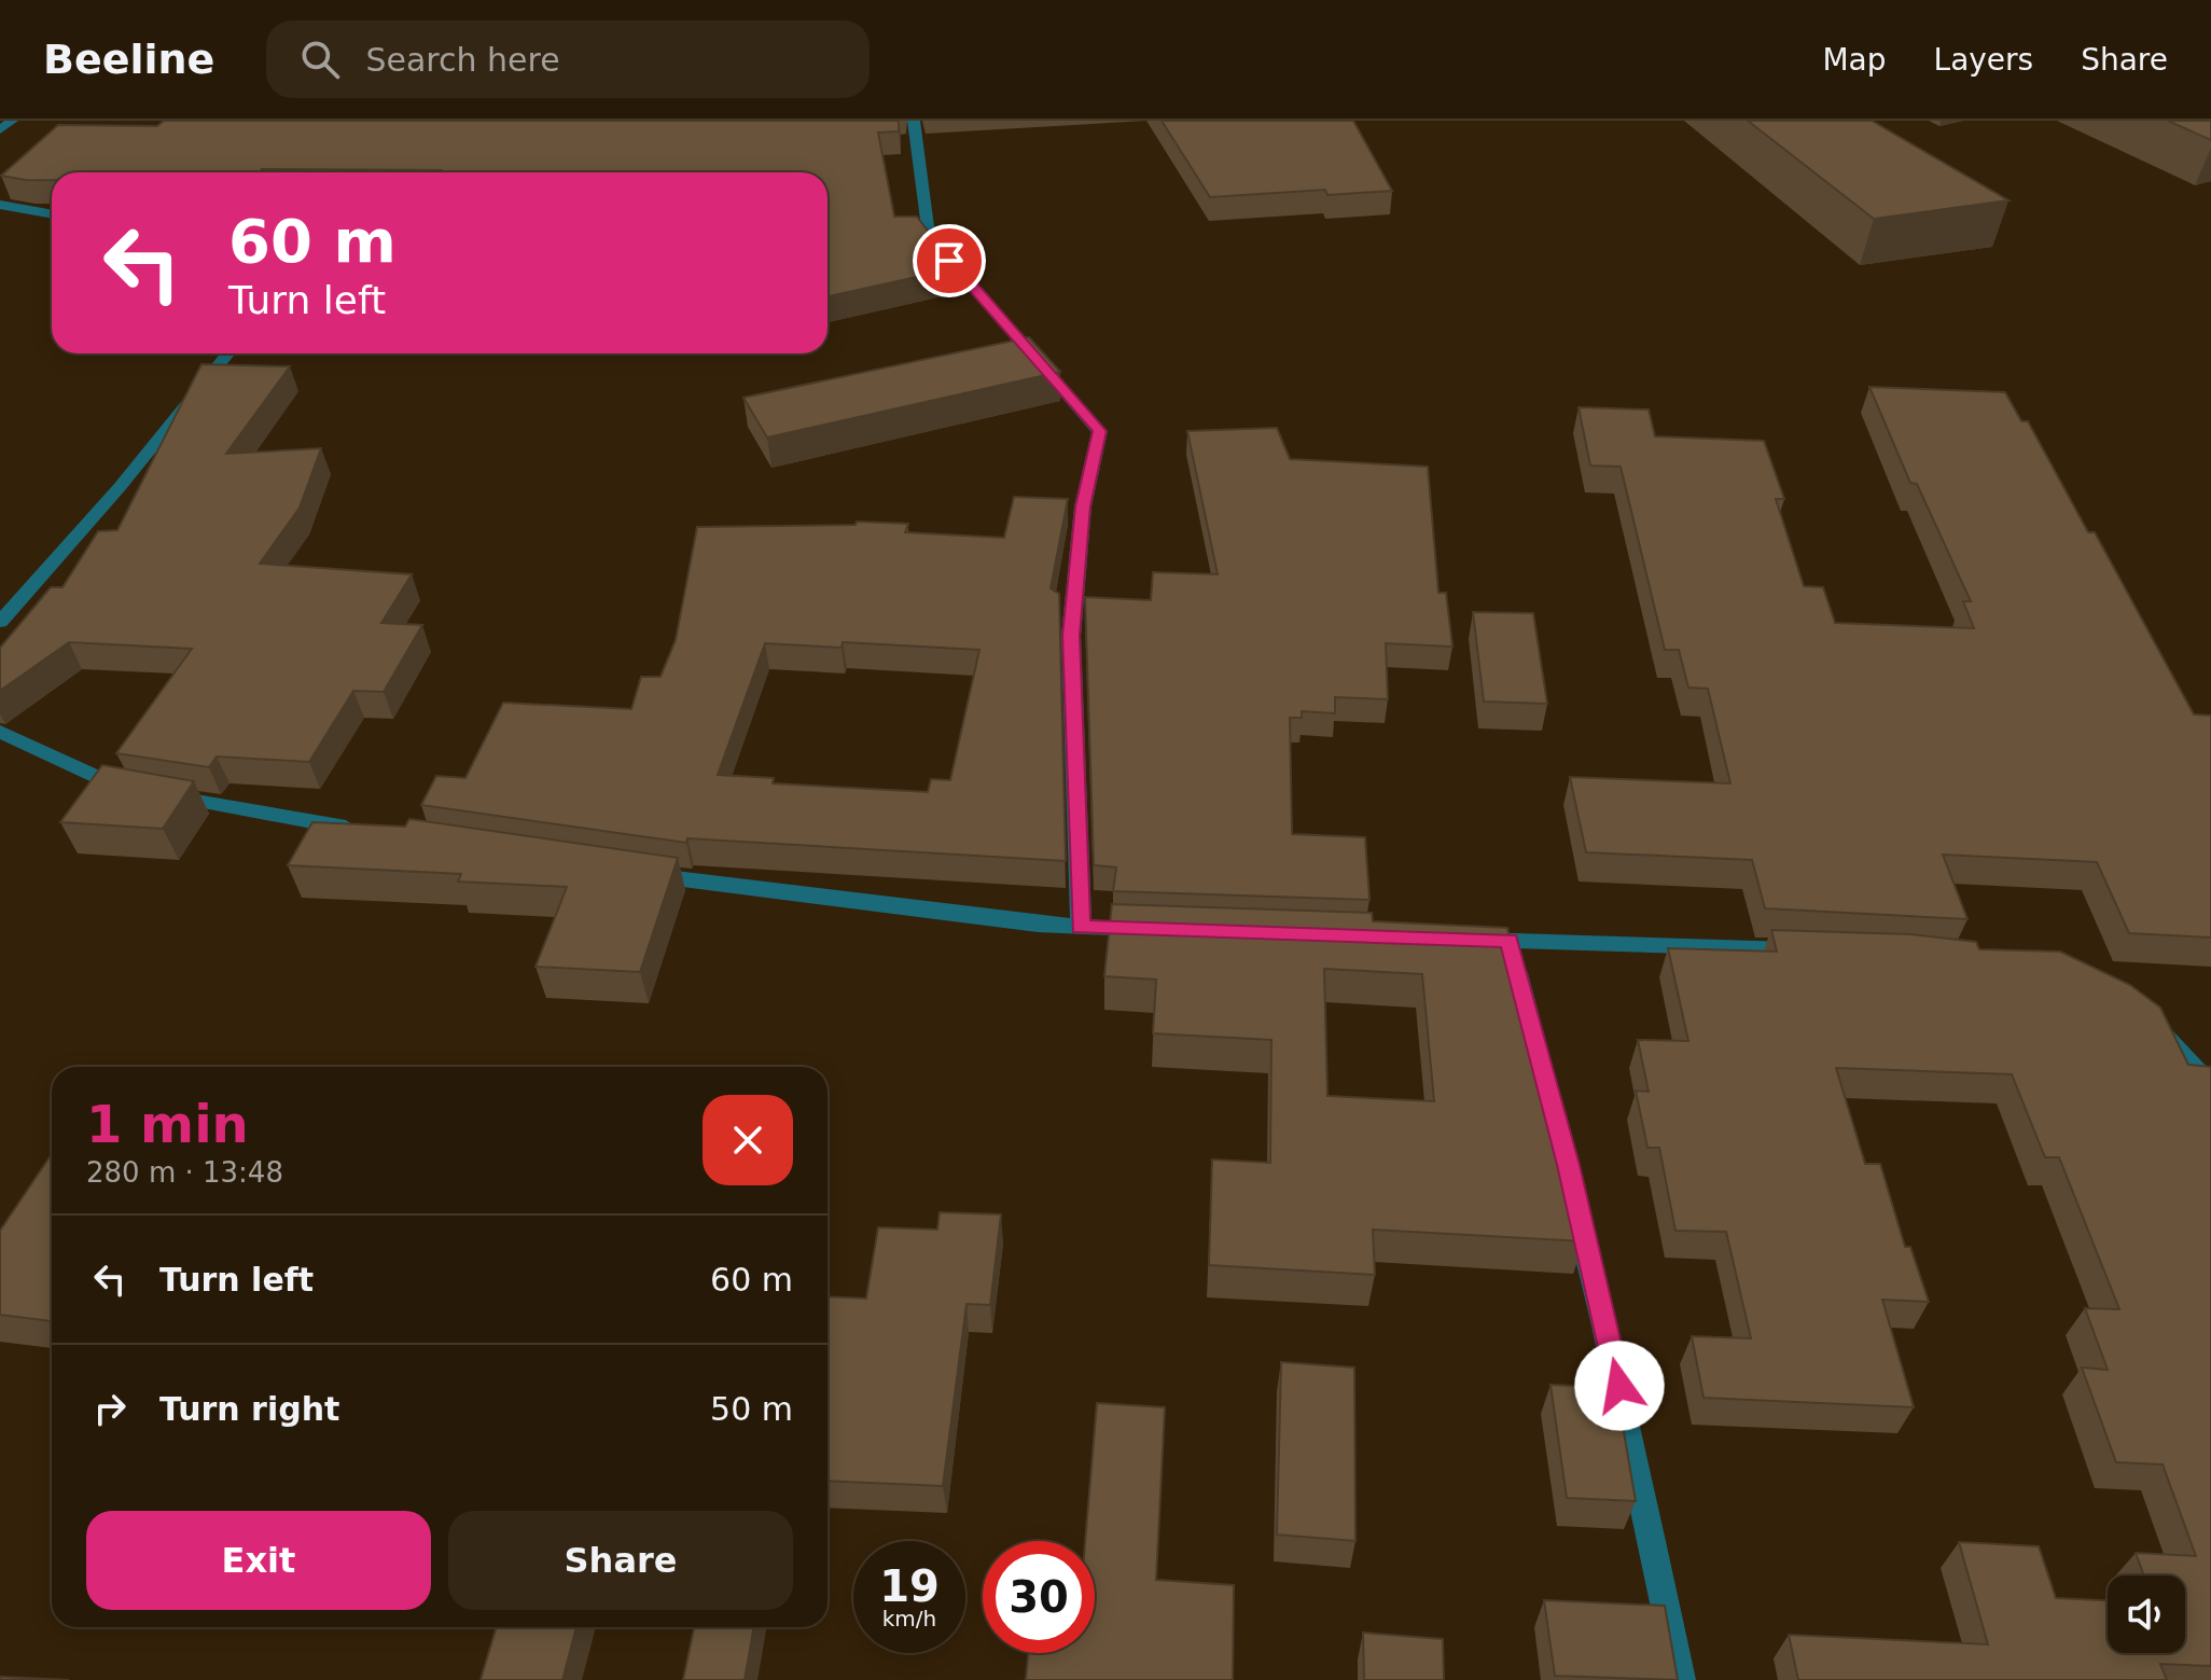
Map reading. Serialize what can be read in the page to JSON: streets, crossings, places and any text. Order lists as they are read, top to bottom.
{
  "page": {
    "header": "Beeline",
    "search": "Search here",
    "nav": ["Map", "Layers", "Share"],
    "turn": ["60 m", "Turn left"],
    "heading": ["1 min", "280 m · 13:48"],
    "list": [
      {
        "name": "Turn left",
        "value": "60 m"
      },
      {
        "name": "Turn right",
        "value": "50 m"
      }
    ],
    "buttons": ["Exit", "Share"],
    "speed": "19 km/h",
    "limit": "30"
  }
}
